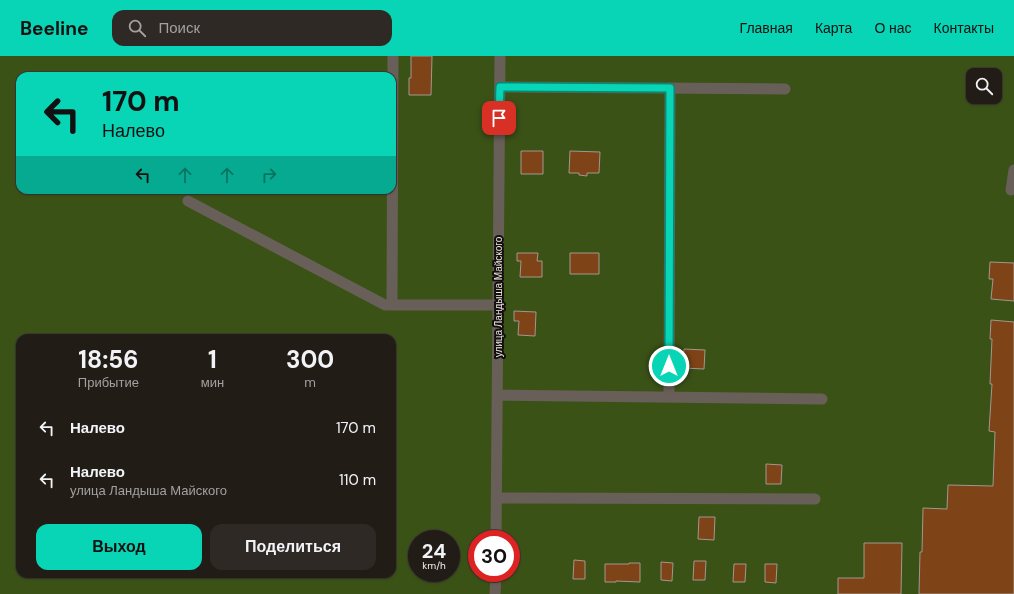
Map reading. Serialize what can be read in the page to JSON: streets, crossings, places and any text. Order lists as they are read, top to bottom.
{
  "streets": {
    "street": ["улица Ландыша Майского"]
  },
  "page": {
    "header": "Beeline",
    "search": "Поиск",
    "nav": [
      "Главная",
      "Карта",
      "О нас",
      "Контакты"
    ],
    "turn": ["170 m", "Налево"],
    "eta": [
      "18:56",
      "Прибытие",
      "1",
      "мин",
      "300",
      "m"
    ],
    "list": [
      {
        "name": "Налево",
        "value": "170 m"
      },
      {
        "name": "Налево",
        "note": "улица Ландыша Майского",
        "value": "110 m"
      }
    ],
    "buttons": ["Выход", "Поделиться"],
    "speed": "24 km/h",
    "limit": "30"
  }
}
